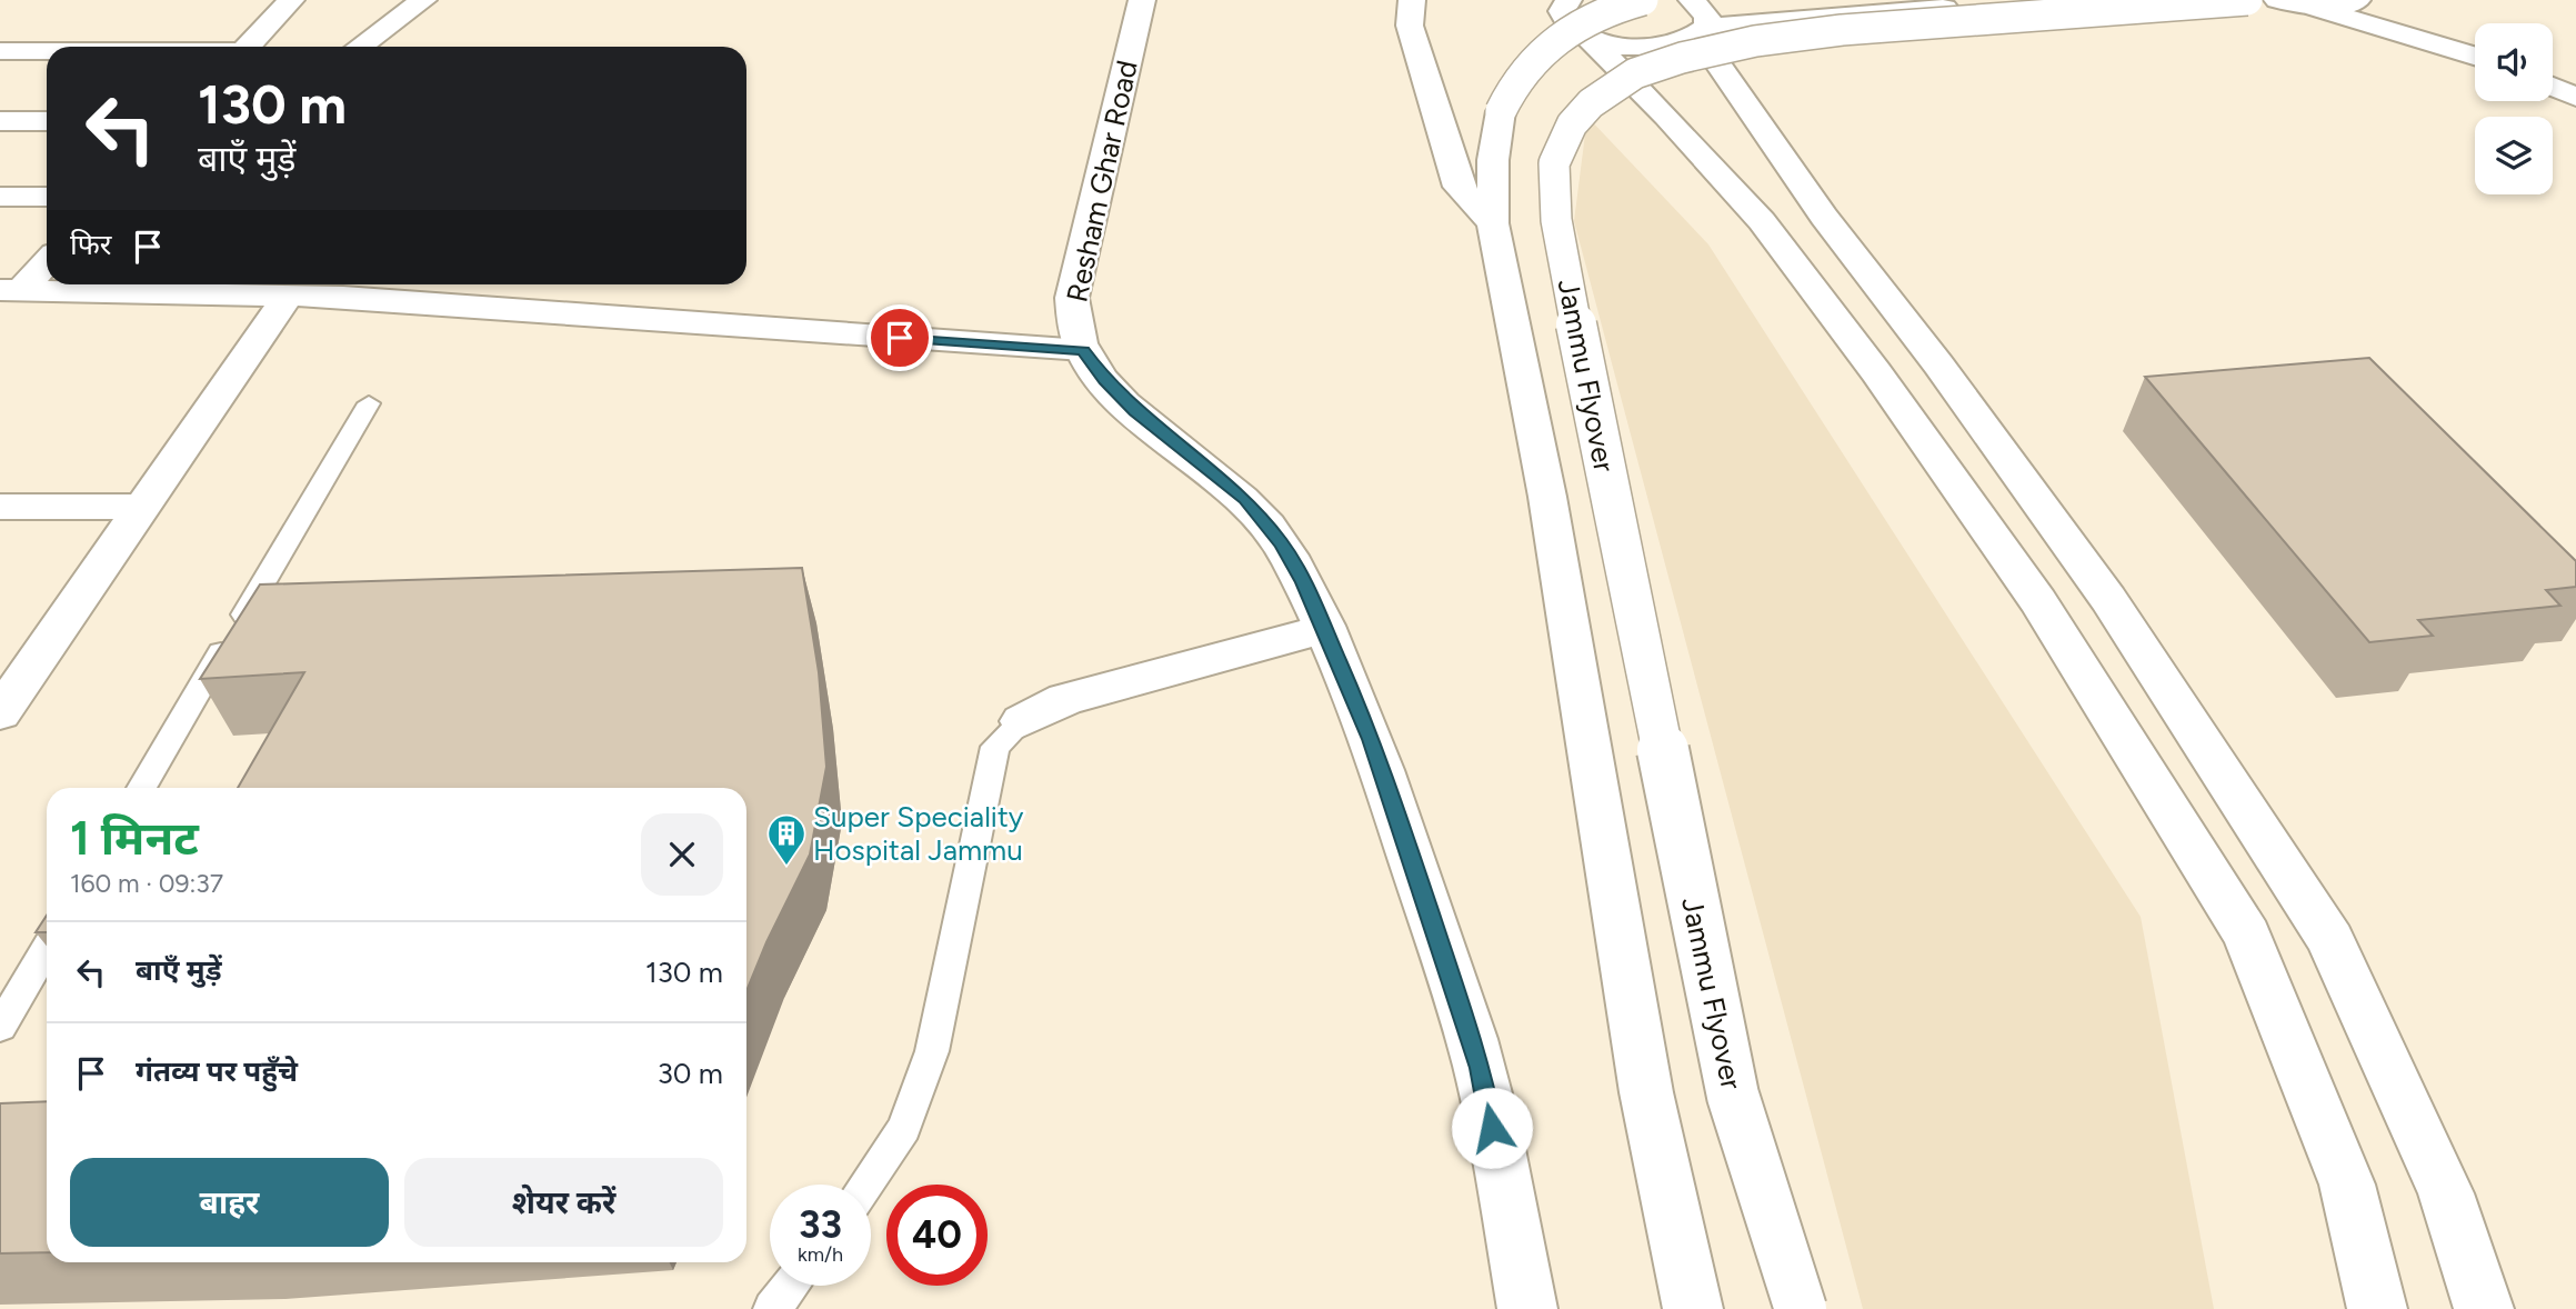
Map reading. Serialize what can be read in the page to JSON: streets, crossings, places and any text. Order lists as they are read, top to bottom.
{
  "streets": {
    "main road": ["Resham Ghar Road", "Jammu Flyover"]
  },
  "places": {
    "building": ["Super Speciality Hospital Jammu"]
  },
  "page": {
    "turn": ["130 m", "बाएँ मुड़ें"],
    "then": "फिर",
    "heading": ["1 मिनट", "160 m · 09:37"],
    "list": [
      {
        "name": "बाएँ मुड़ें",
        "value": "130 m"
      },
      {
        "name": "गंतव्य पर पहुँचे",
        "value": "30 m"
      }
    ],
    "buttons": ["बाहर", "शेयर करें"],
    "speed": "33 km/h",
    "limit": "40"
  }
}
